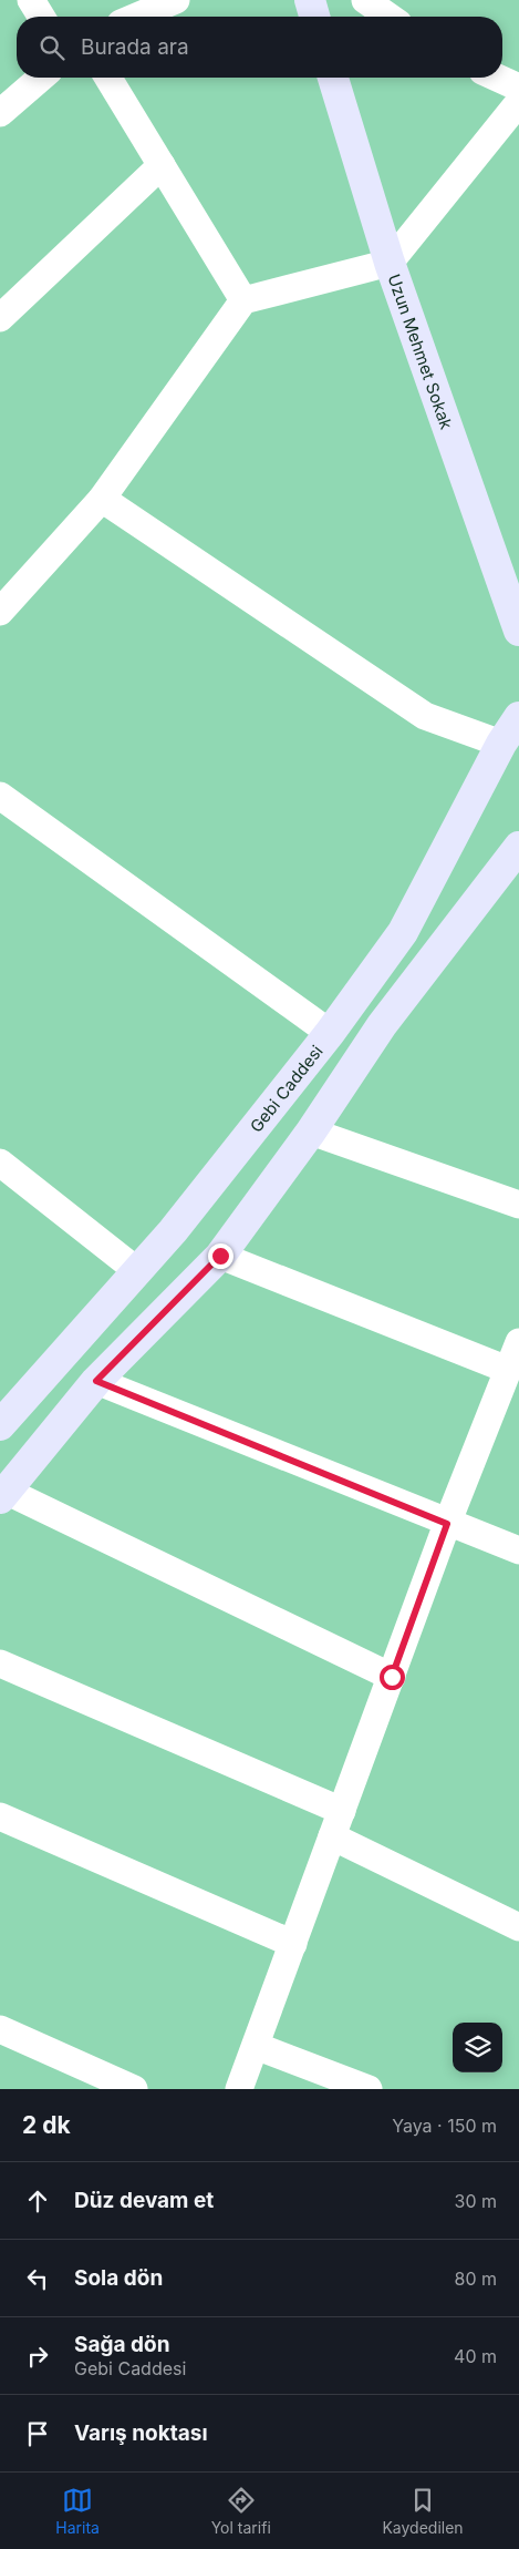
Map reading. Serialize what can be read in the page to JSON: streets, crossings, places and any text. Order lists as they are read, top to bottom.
{
  "streets": {
    "main road": ["Uzun Mehmet Sokak", "Gebi Caddesi"]
  },
  "page": {
    "search": "Burada ara",
    "heading": ["2 dk", "Yaya · 150 m"],
    "list": [
      ["Düz devam et", "30 m"],
      ["Sola dön", "80 m"],
      ["Sağa dön", "Gebi Caddesi", "40 m"],
      "Varış noktası"
    ],
    "nav": ["Harita", "Yol tarifi", "Kaydedilen"]
  }
}
